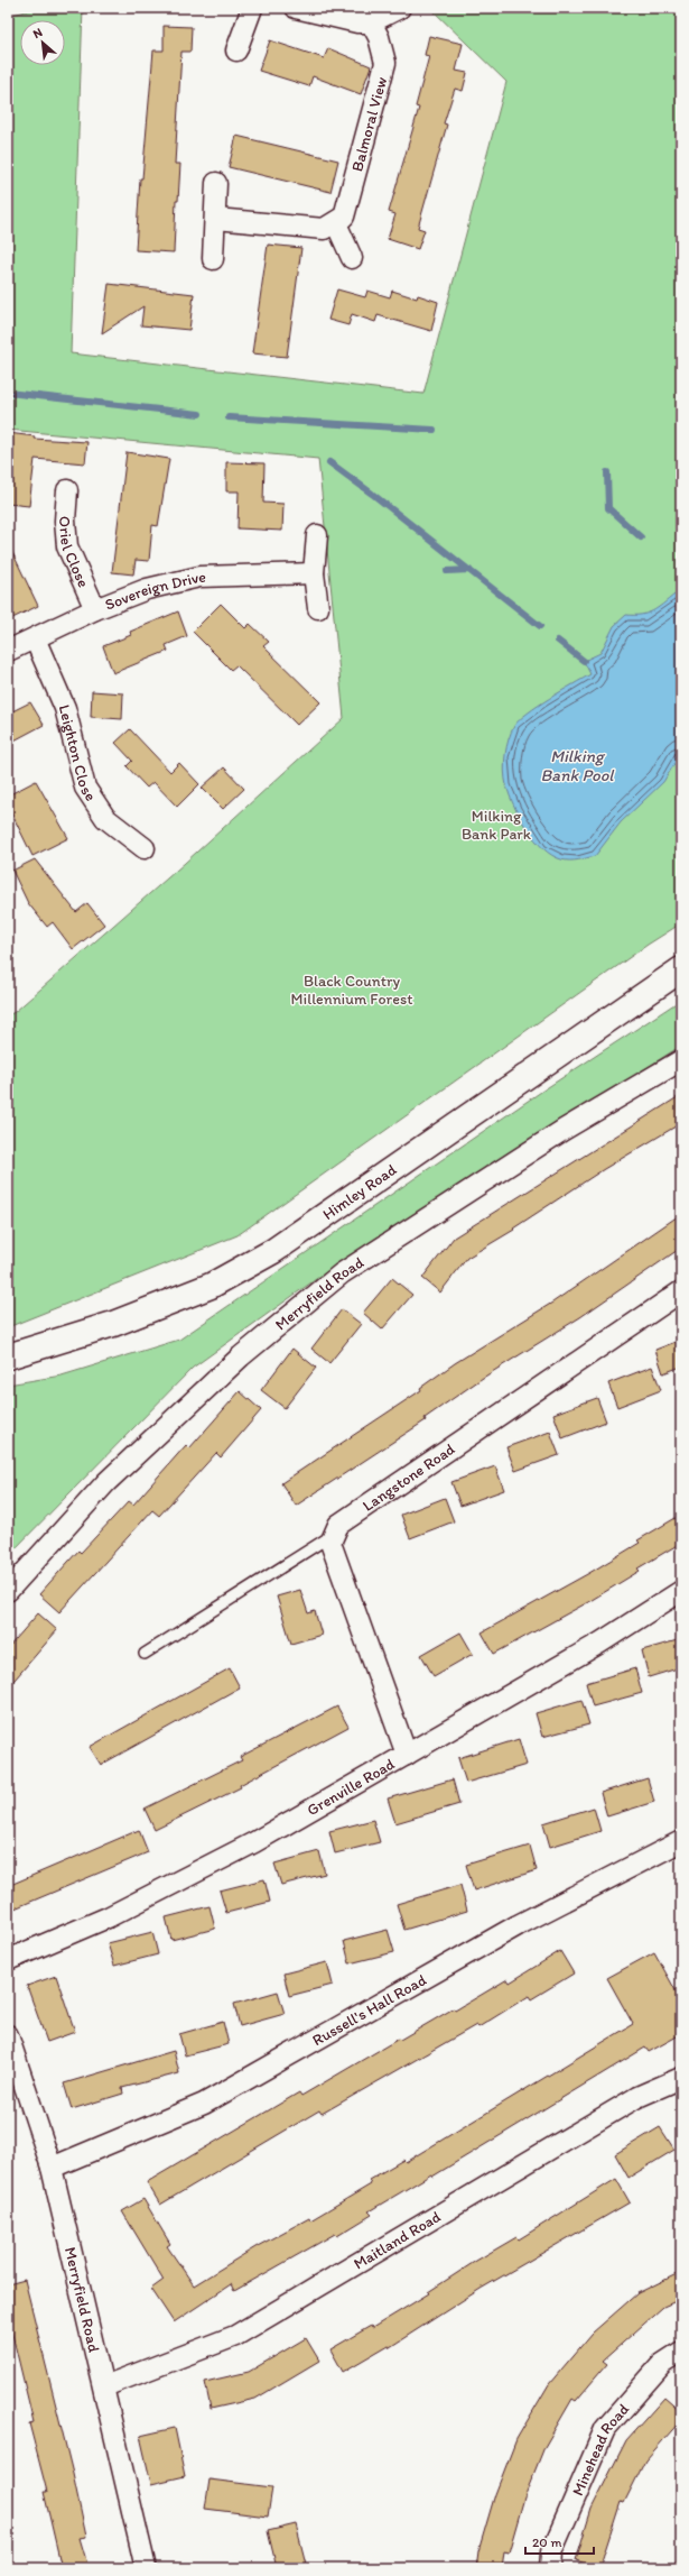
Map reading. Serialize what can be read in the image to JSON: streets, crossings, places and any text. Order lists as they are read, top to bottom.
{
  "streets": {
    "main road": ["Himley Road"],
    "street": [
      "Balmoral View",
      "Oriel Close",
      "Sovereign Drive",
      "Leighton Close",
      "Merryfield Road",
      "Langstone Road",
      "Grenville Road",
      "Russell's Hall Road",
      "Maitland Road",
      "Minehead Road"
    ]
  },
  "crossings": [
    ["Oriel Close", "Sovereign Drive"],
    ["Sovereign Drive", "Leighton Close"],
    ["Merryfield Road", "Russell's Hall Road"],
    ["Merryfield Road", "Maitland Road"]
  ],
  "water": ["Milking Bank Pool"],
  "parks": ["Milking Bank Park", "Black Country Millennium Forest"],
  "scale_bar": "20 m",
  "north": "top left"
}
